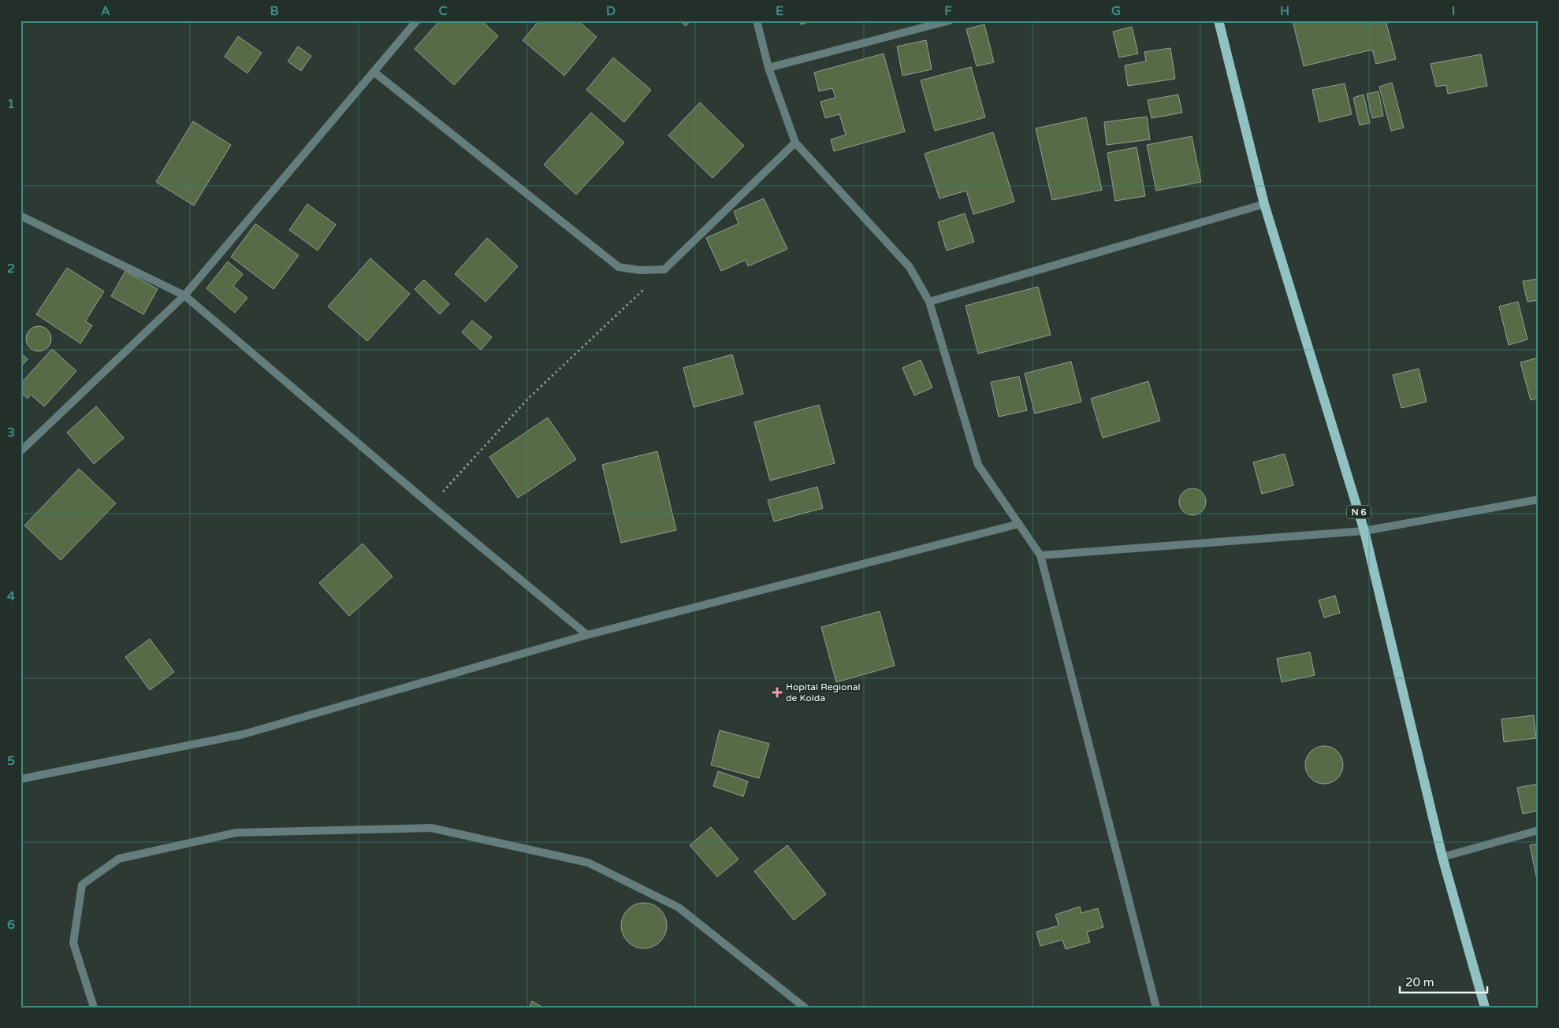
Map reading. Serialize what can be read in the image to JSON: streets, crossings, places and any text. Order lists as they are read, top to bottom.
{
  "streets": {
    "main road": ["N 6"]
  },
  "places": {
    "health": ["Hopital Regional de Kolda"]
  },
  "scale_bar": "20 m",
  "grid": {
    "columns": [
      "A",
      "B",
      "C",
      "D",
      "E",
      "F",
      "G",
      "H",
      "I"
    ],
    "rows": [
      "1",
      "2",
      "3",
      "4",
      "5",
      "6"
    ]
  }
}
